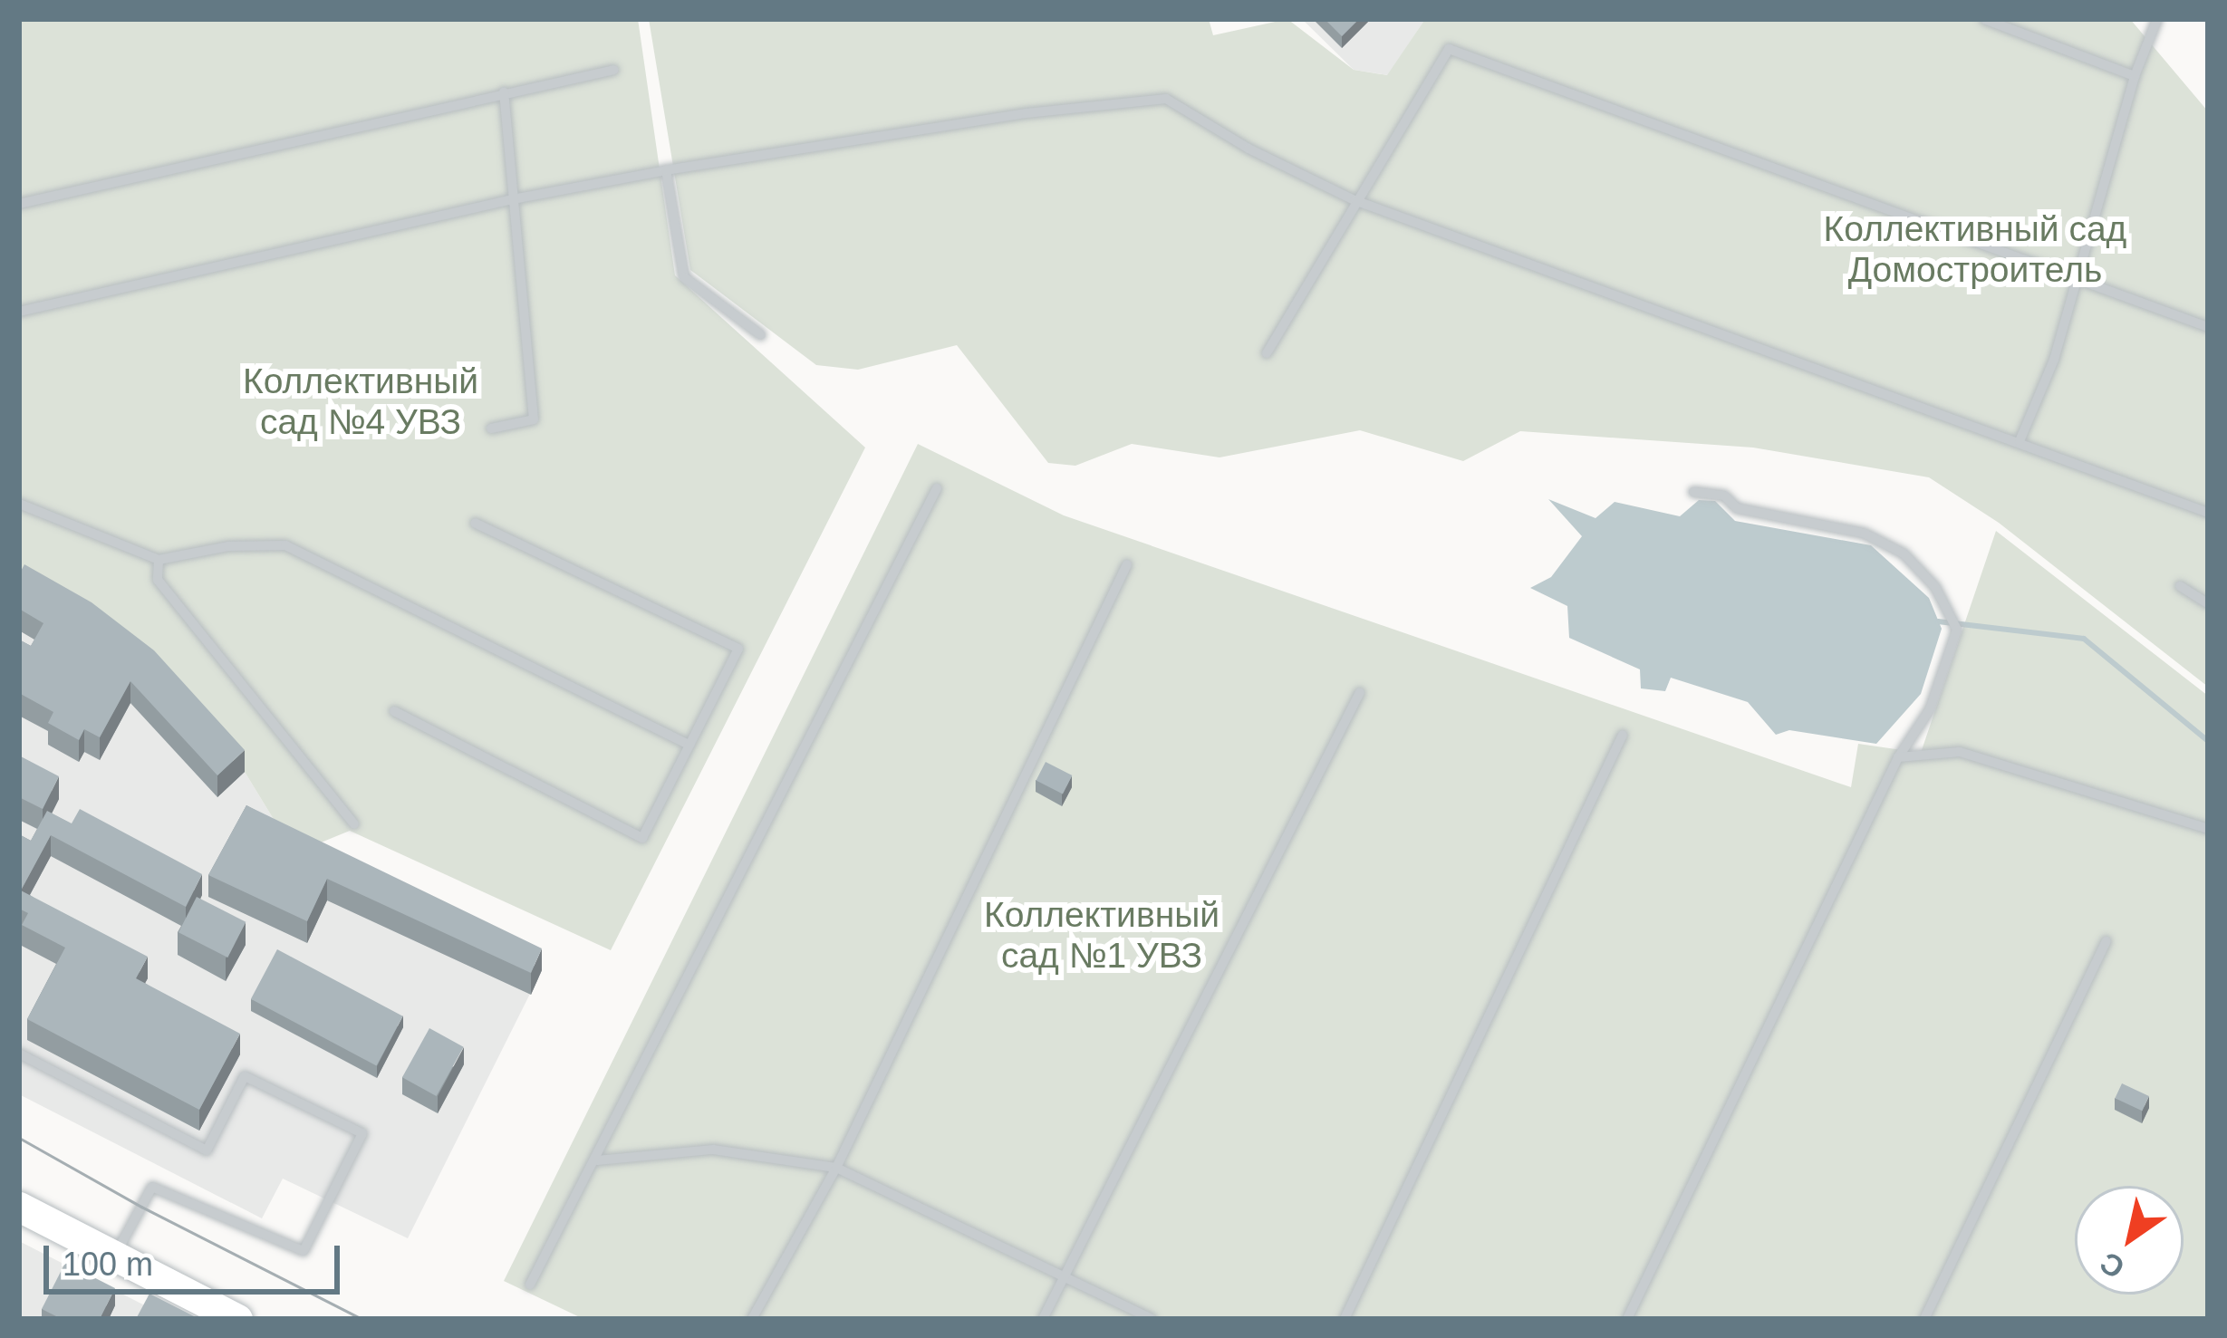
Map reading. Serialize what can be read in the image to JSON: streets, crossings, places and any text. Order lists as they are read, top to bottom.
{
  "parks": ["Коллективный сад Домостроитель", "Коллективный сад №4 УВЗ", "Коллективный сад №1 УВЗ"],
  "scale_bar": "100 m",
  "north": "bottom left"
}
